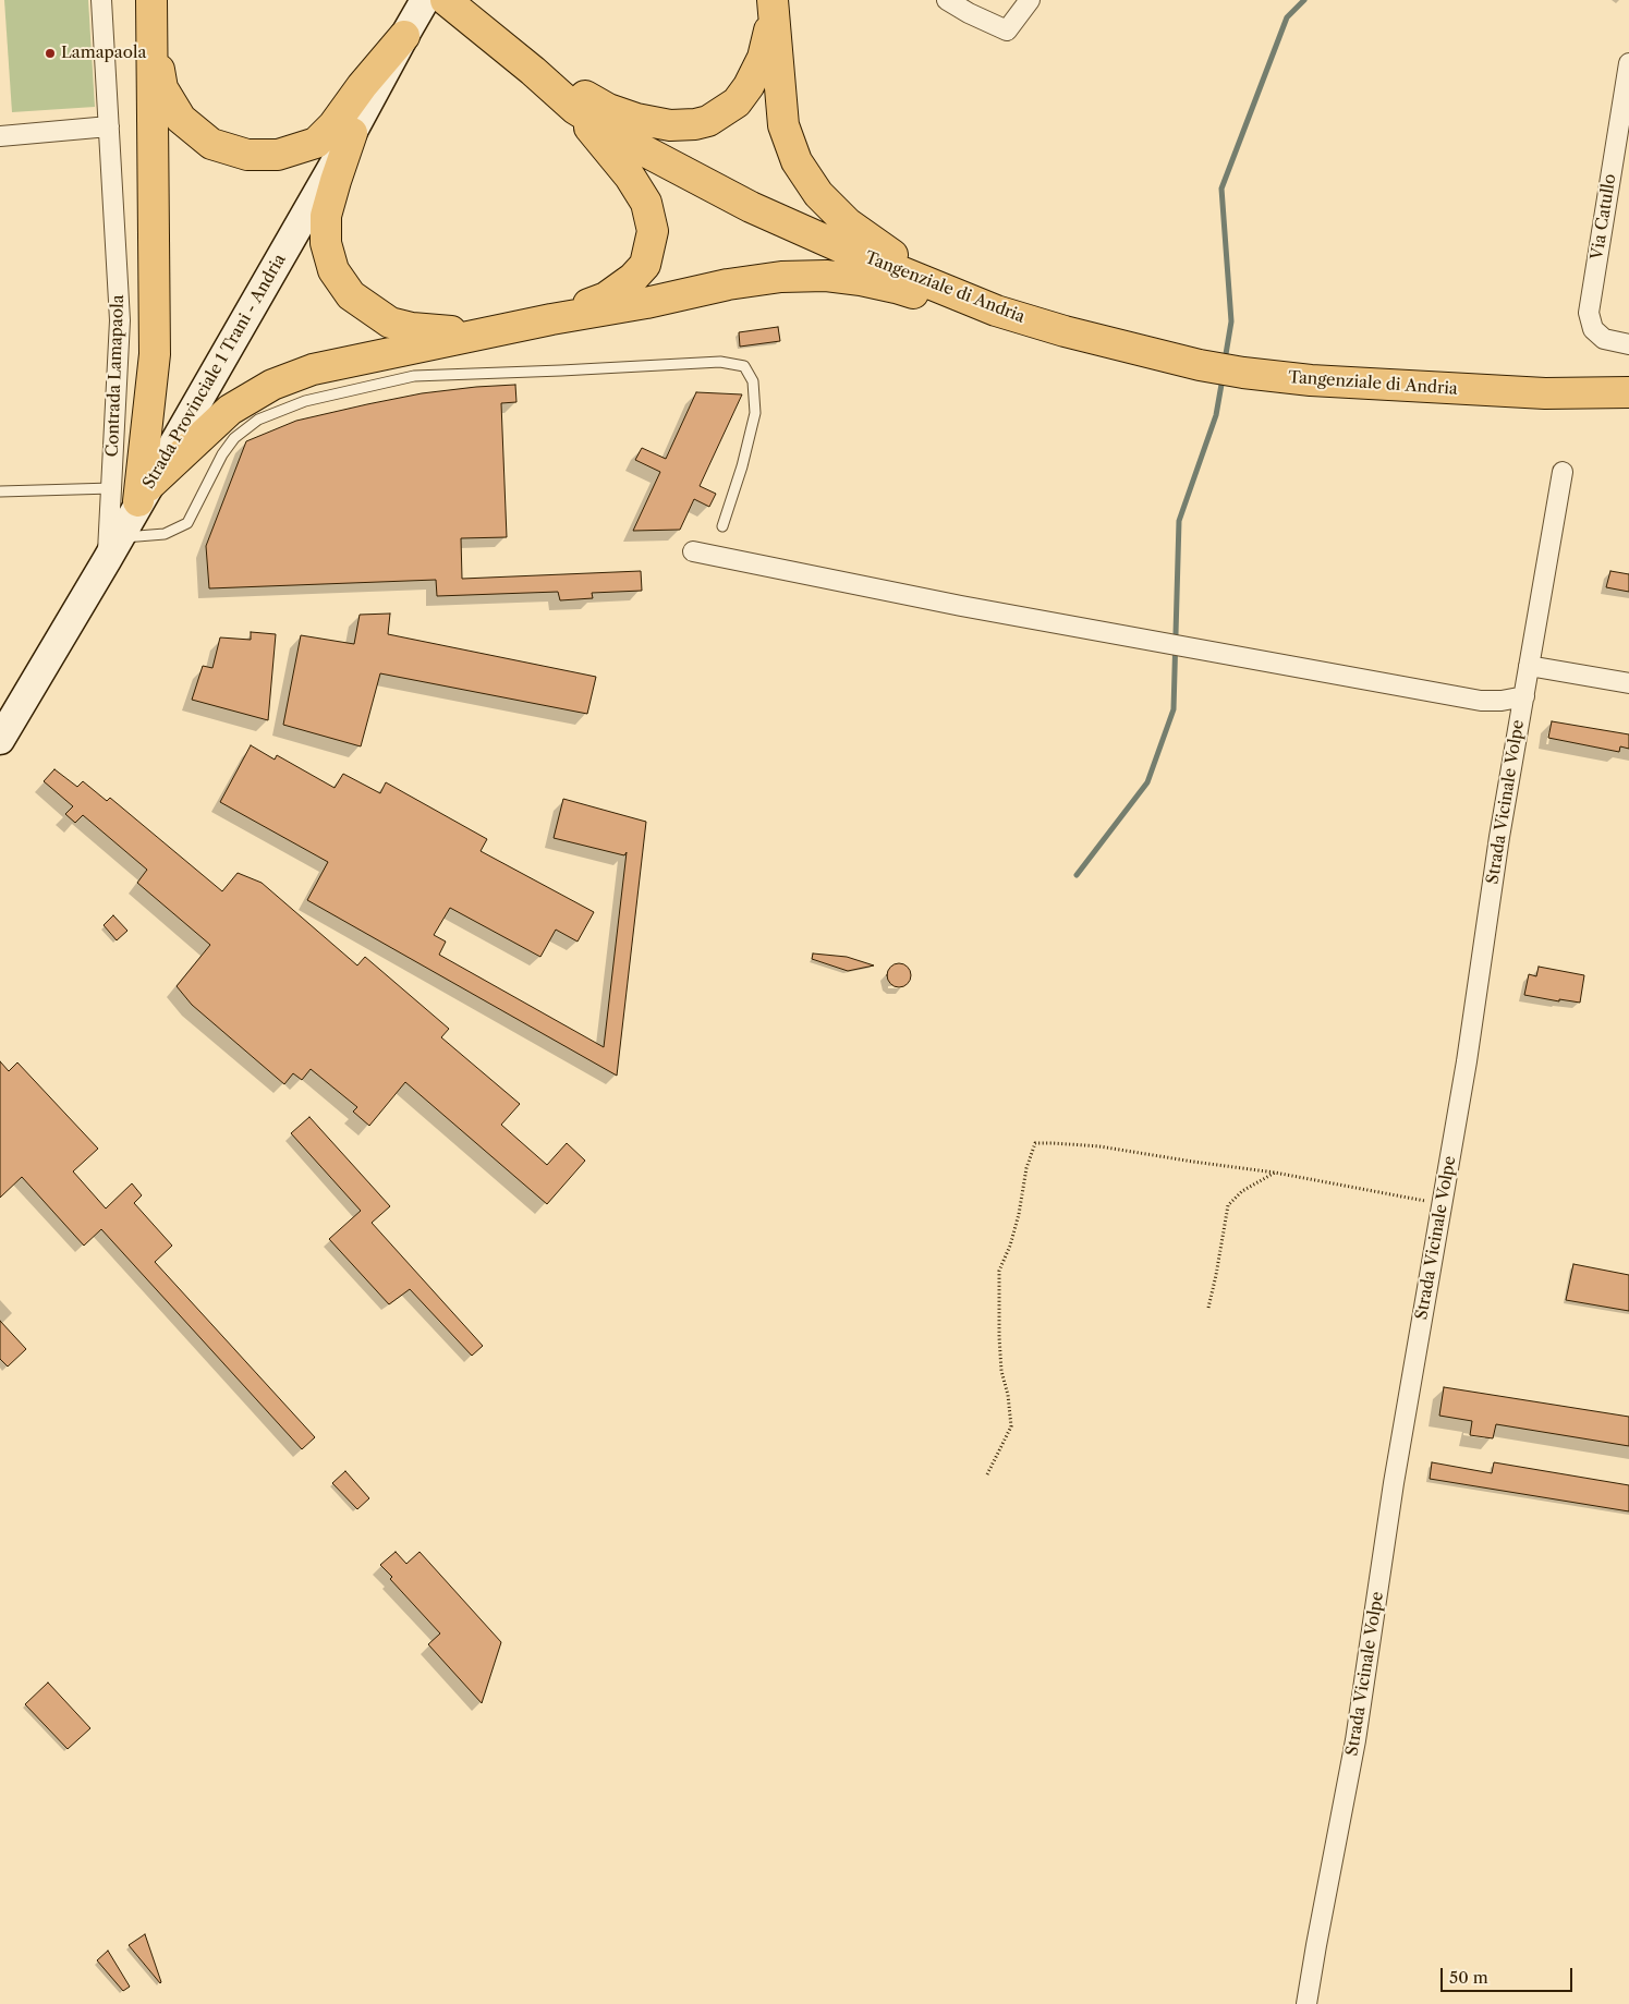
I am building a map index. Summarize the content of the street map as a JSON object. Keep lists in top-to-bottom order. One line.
{"streets":{"main road":["Tangenziale di Andria","Strada Provinciale 1 Trani - Andria"],"street":["Via Catullo","Contrada Lamapaola","Strada Vicinale Volpe"]},"crossings":[["Strada Provinciale 1 Trani - Andria","Contrada Lamapaola"]],"places":["Lamapaola"],"scale_bar":"50 m"}
